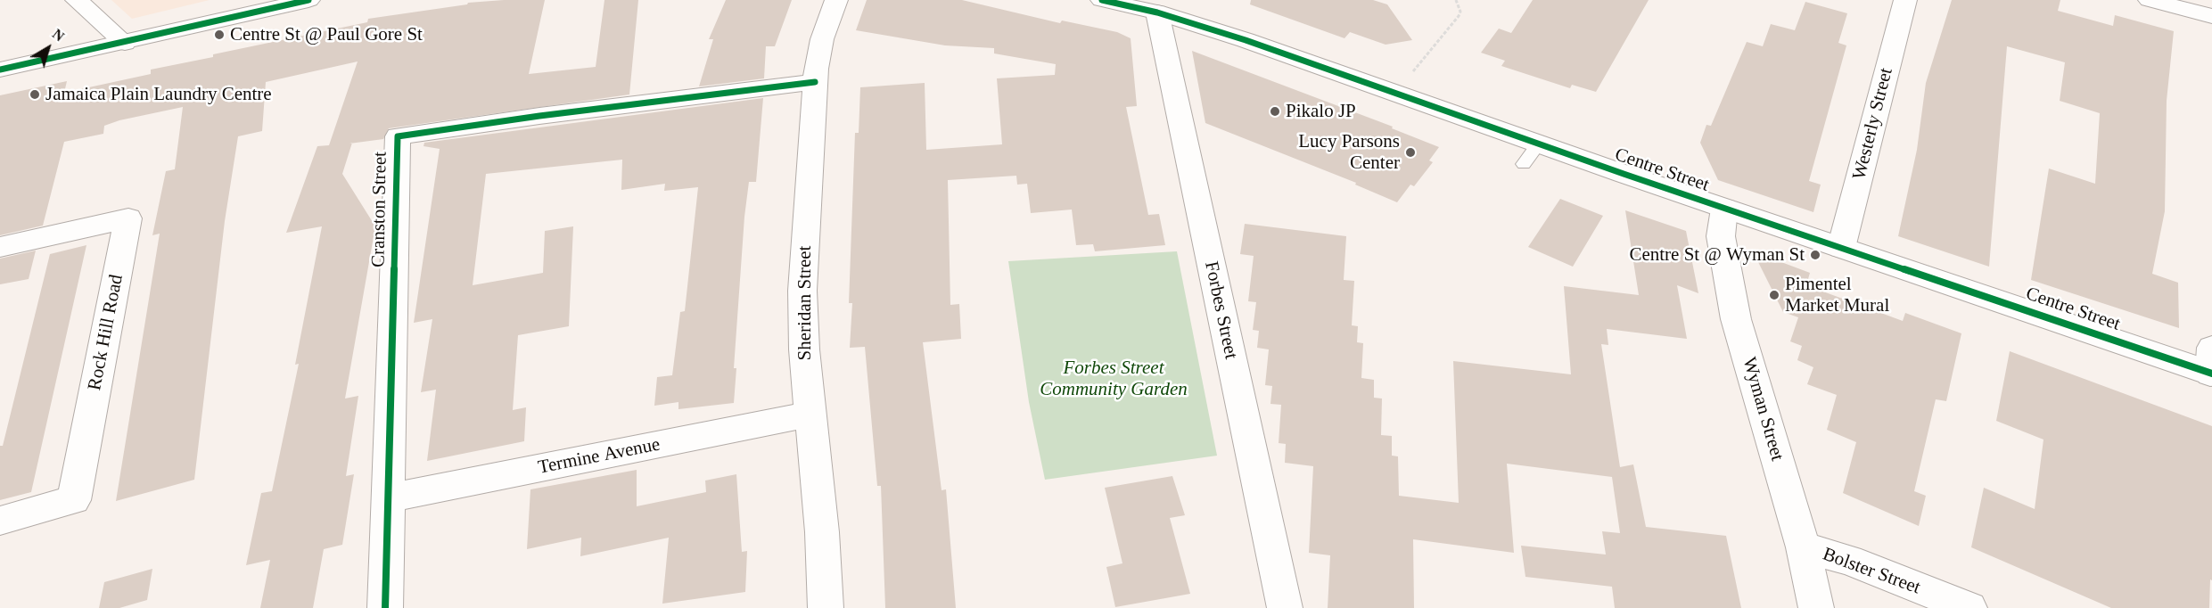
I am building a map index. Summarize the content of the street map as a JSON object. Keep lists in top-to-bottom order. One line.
{"streets":{"street":["Westerly Street","Centre Street","Cranston Street","Sheridan Street","Forbes Street","Rock Hill Road","Wyman Street","Termine Avenue","Bolster Street"]},"crossings":[["Westerly Street","Centre Street"],["Centre Street","Forbes Street"],["Centre Street","Wyman Street"],["Cranston Street","Sheridan Street"],["Cranston Street","Termine Avenue"],["Sheridan Street","Termine Avenue"],["Wyman Street","Bolster Street"]],"parks":["Forbes Street Community Garden"],"places":["Centre St @ Paul Gore St","Jamaica Plain Laundry Centre","Pikalo JP","Lucy Parsons Center","Centre St @ Wyman St","Pimentel Market Mural"],"north":"top right"}
